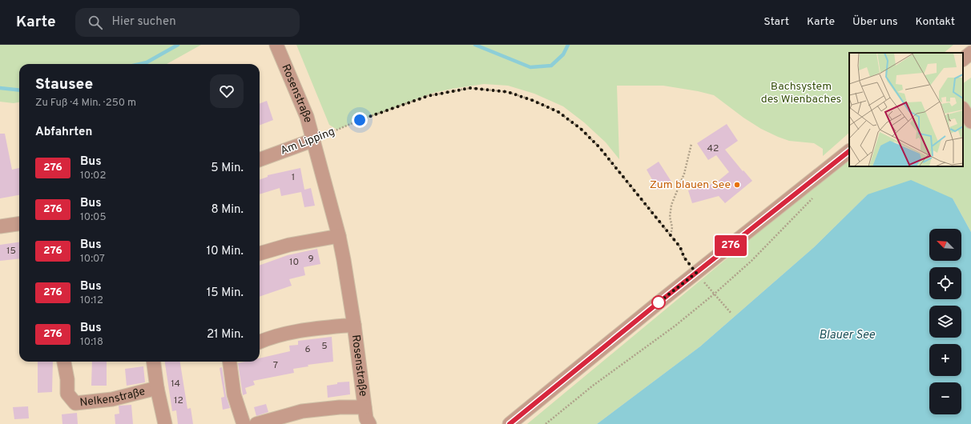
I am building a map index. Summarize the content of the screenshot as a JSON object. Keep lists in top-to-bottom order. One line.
{"streets":{"street":["Rosenstraße","Am Lipping","Nelkenstraße"]},"crossings":[["Rosenstraße","Am Lipping"]],"water":["Blauer See"],"parks":["Bachsystem des Wienbaches"],"places":["Zum blauen See"],"lines":["bus line 276"],"house_numbers":["42","1","15","9","10","5","6","7","14","12"],"north":"top left","page":{"header":"Karte","search":"Hier suchen","nav":["Start","Karte","Über uns","Kontakt"],"on_map":"276","heading":[["Stausee","Zu Fuß · 4 Min. · 250 m"],"Abfahrten"],"list":[{"mark":"276","name":"Bus","note":"10:02","value":"5 Min."},{"mark":"276","name":"Bus","note":"10:05","value":"8 Min."},{"mark":"276","name":"Bus","note":"10:07","value":"10 Min."},{"mark":"276","name":"Bus","note":"10:12","value":"15 Min."},{"mark":"276","name":"Bus","note":"10:18","value":"21 Min."}],"map_buttons":["+","−"]}}
